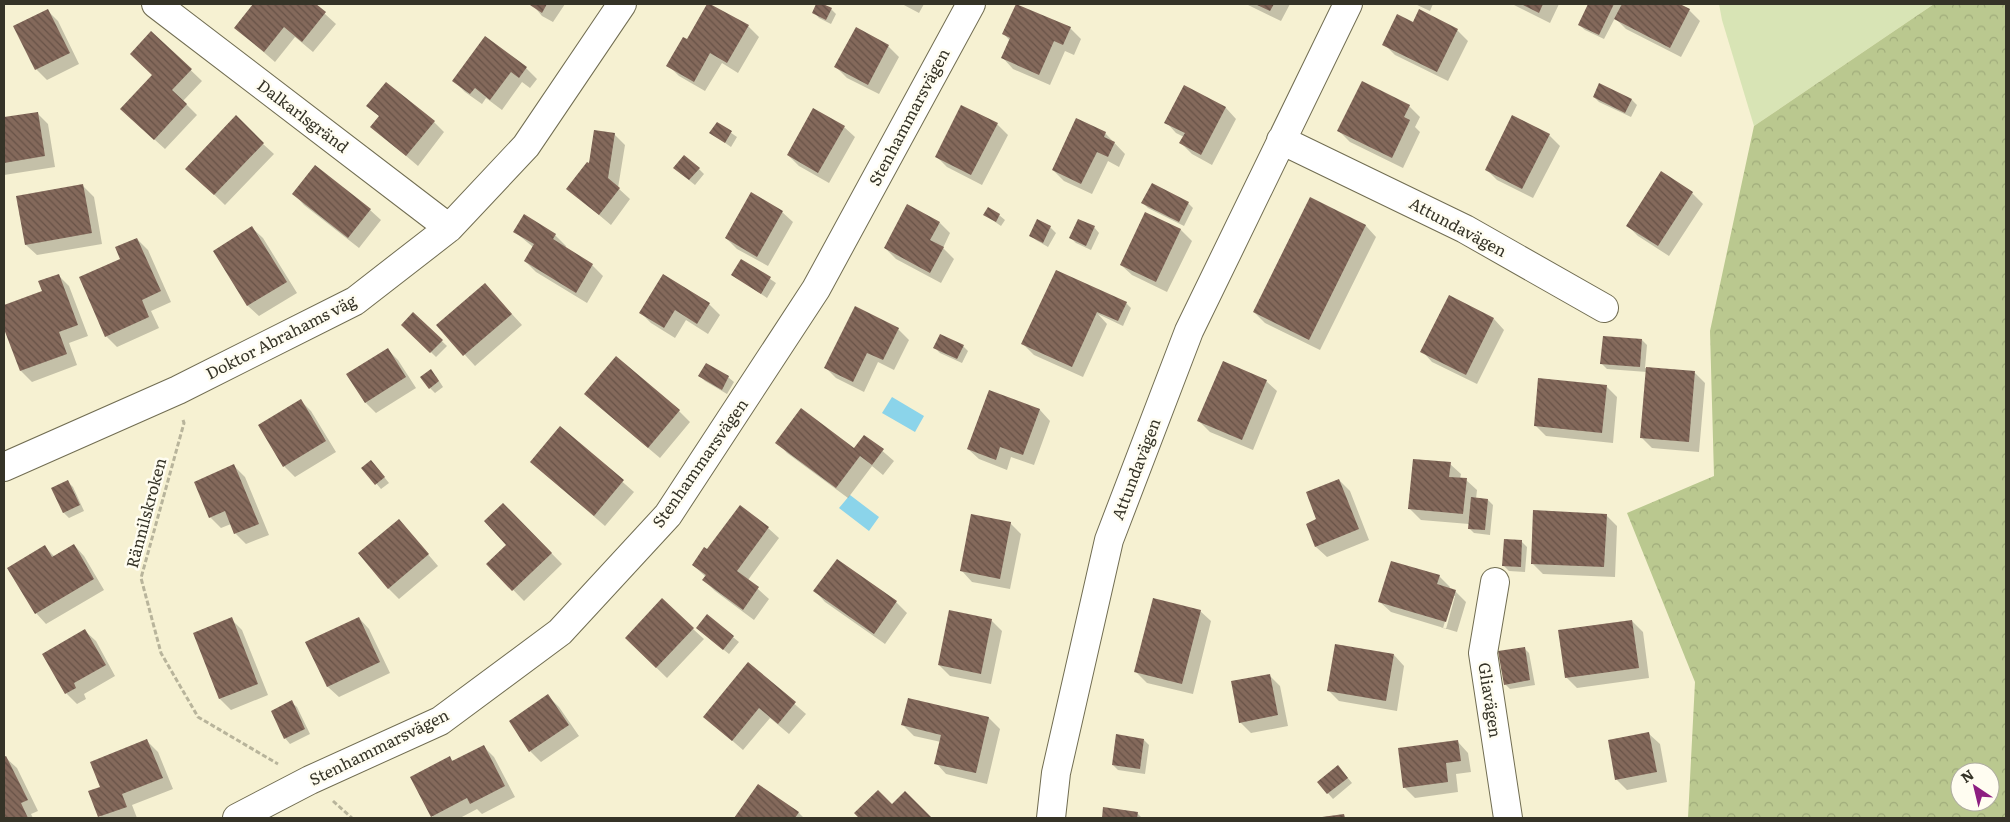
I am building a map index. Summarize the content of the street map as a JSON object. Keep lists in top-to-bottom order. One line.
{"streets":{"street":["Dalkarlsgränd","Stenhammarsvägen","Attundavägen","Doktor Abrahams väg","Gliavägen"],"path":["Rännilskroken"]},"crossings":[["Dalkarlsgränd","Doktor Abrahams väg"],["Stenhammarsvägen","Rännilskroken"],["Doktor Abrahams väg","Rännilskroken"]],"north":"top left"}
